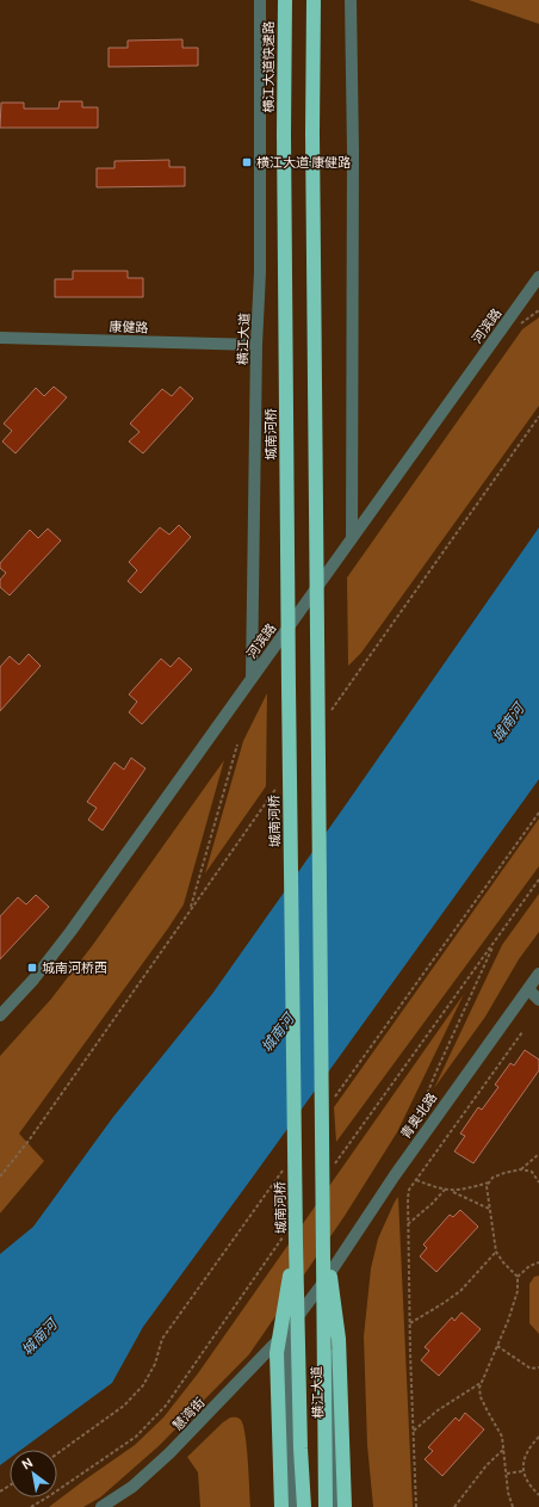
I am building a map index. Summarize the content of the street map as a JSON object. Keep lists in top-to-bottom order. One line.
{"streets":{"highway":["横江大道快速路","城南河桥"],"street":["河滨路","康健路","横江大道","青奥北路","慧湾街"]},"crossings":[["横江大道快速路","城南河桥"],["河滨路","横江大道"],["康健路","横江大道"],["横江大道","青奥北路"],["青奥北路","慧湾街"]],"water":["城南河"],"places":{"transit":["横江大道·康健路","城南河桥西"]},"north":"top left"}
